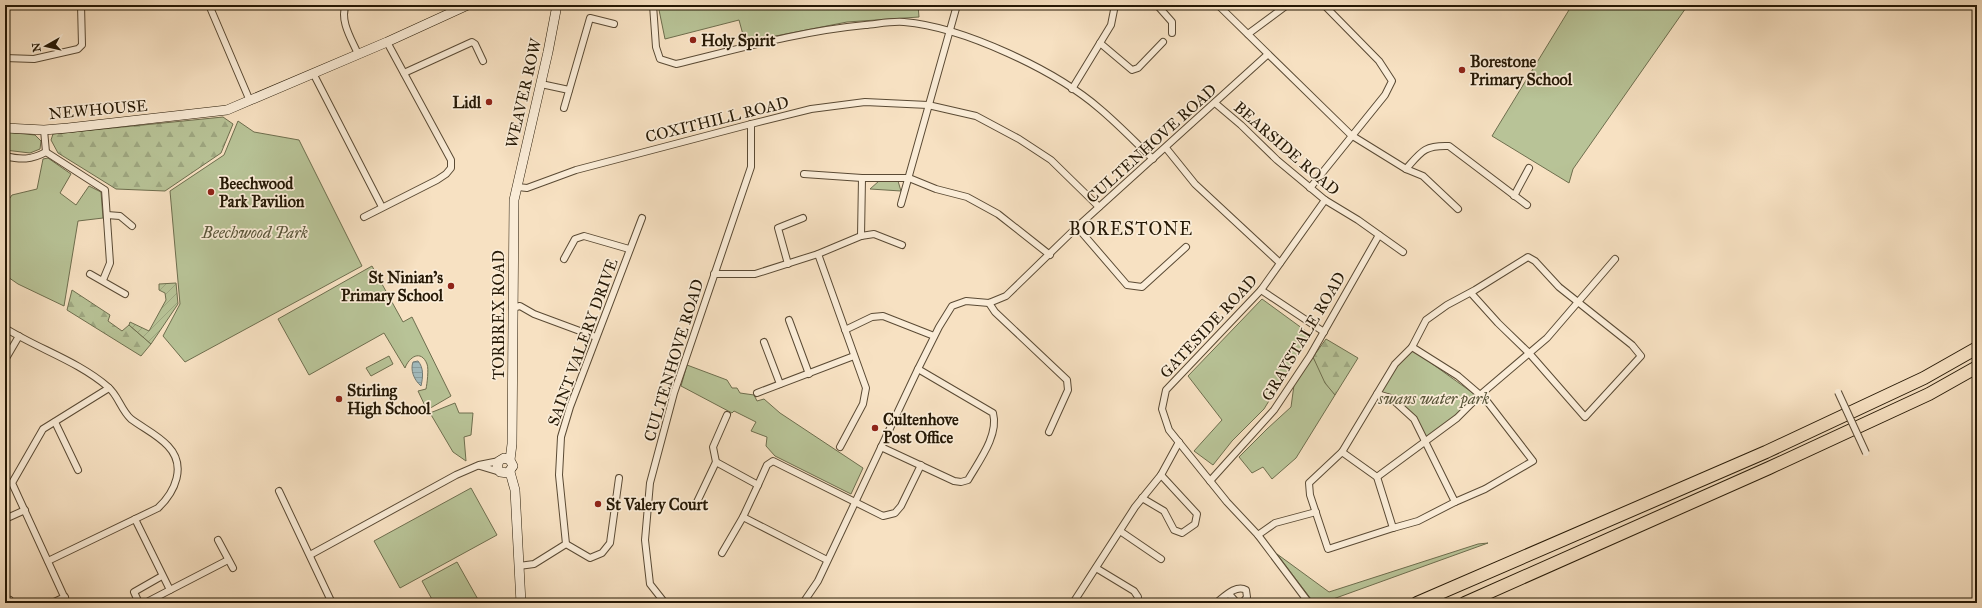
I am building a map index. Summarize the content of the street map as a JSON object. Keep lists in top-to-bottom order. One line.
{"streets":{"street":["WEAVER ROW","NEWHOUSE","COXITHILL ROAD","CULTENHOVE ROAD","BEARSIDE ROAD","TORBREX ROAD","GATESIDE ROAD","GRAYSTALE ROAD","SAINT VALERY DRIVE"]},"crossings":[["WEAVER ROW","COXITHILL ROAD"],["WEAVER ROW","TORBREX ROAD"],["COXITHILL ROAD","CULTENHOVE ROAD"],["COXITHILL ROAD","TORBREX ROAD"],["CULTENHOVE ROAD","BEARSIDE ROAD"],["BEARSIDE ROAD","GATESIDE ROAD"],["BEARSIDE ROAD","GRAYSTALE ROAD"],["GATESIDE ROAD","GRAYSTALE ROAD"]],"districts":["BORESTONE"],"parks":["Beechwood Park","swans water park"],"places":["Holy Spirit","Borestone Primary School","Lidl","Beechwood Park Pavilion","St Ninian's Primary School","Stirling High School","Cultenhove Post Office","St Valery Court"],"north":"left"}
